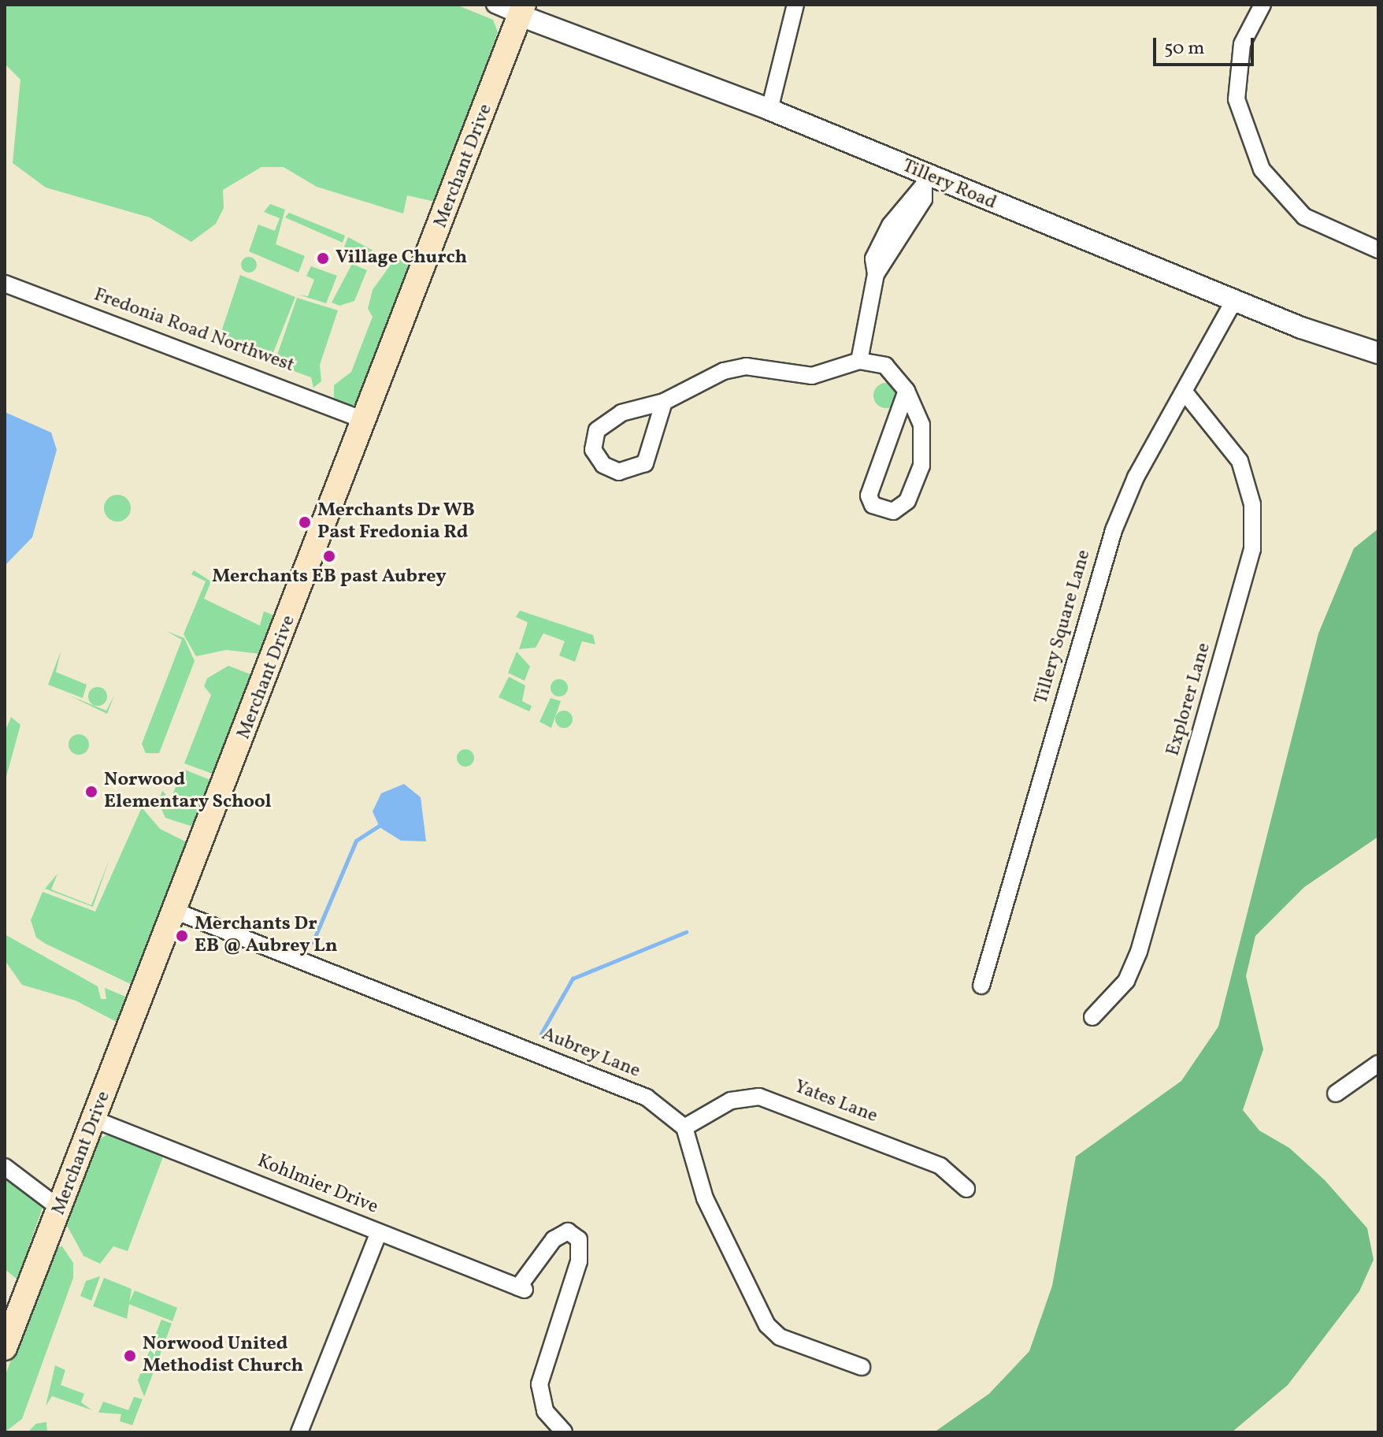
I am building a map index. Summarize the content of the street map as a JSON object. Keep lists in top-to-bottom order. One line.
{"streets":{"main road":["Merchant Drive"],"street":["Tillery Road","Fredonia Road Northwest","Tillery Square Lane","Explorer Lane","Aubrey Lane","Yates Lane","Kohlmier Drive"]},"crossings":[["Merchant Drive","Tillery Road"],["Merchant Drive","Fredonia Road Northwest"],["Merchant Drive","Aubrey Lane"],["Merchant Drive","Kohlmier Drive"],["Tillery Road","Tillery Square Lane"],["Tillery Square Lane","Explorer Lane"],["Aubrey Lane","Yates Lane"]],"places":["Village Church","Merchants Dr WB Past Fredonia Rd","Merchants EB past Aubrey","Norwood Elementary School","Merchants Dr EB @ Aubrey Ln","Norwood United Methodist Church"],"scale_bar":"50 m"}
